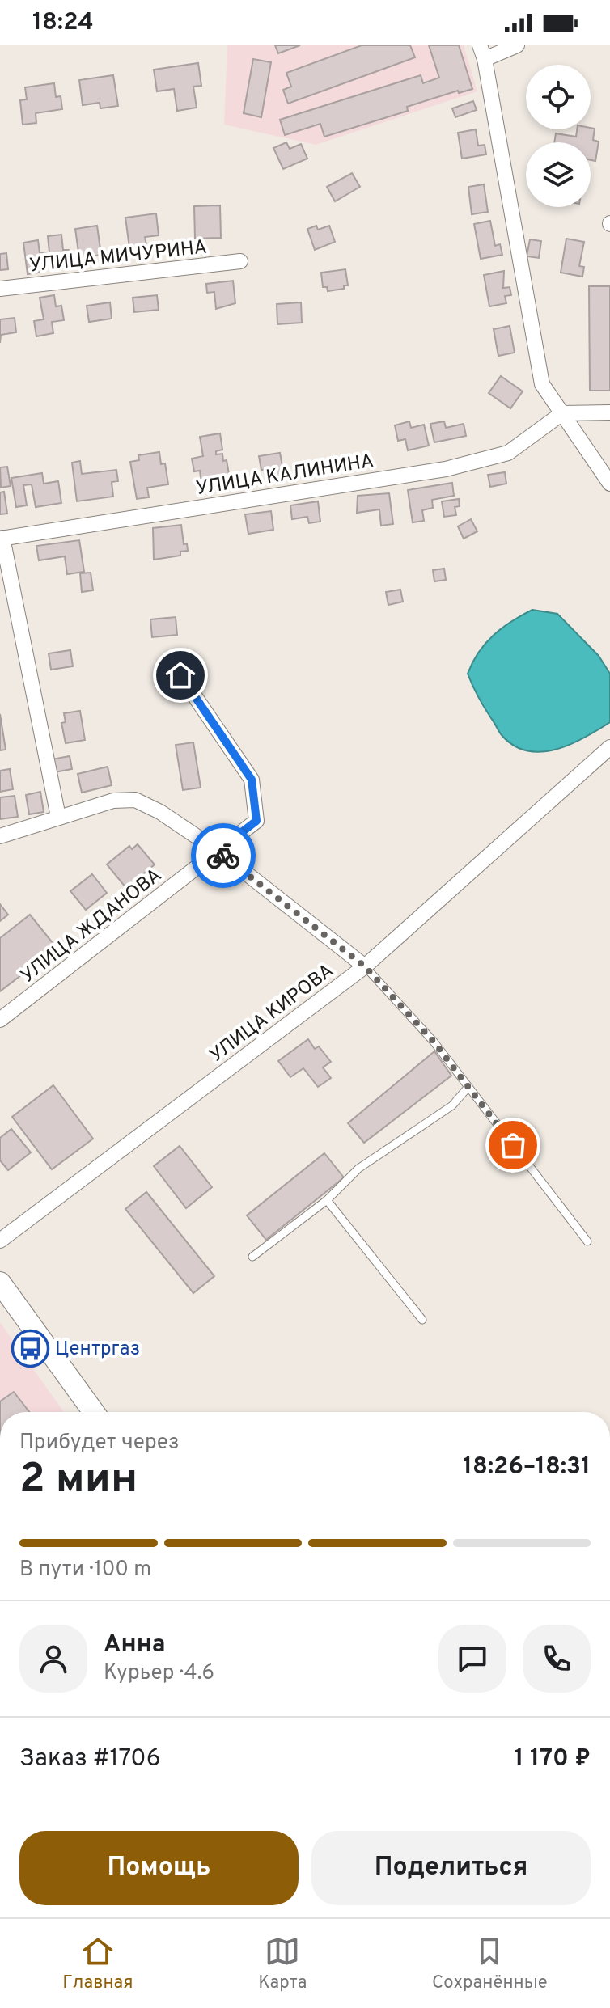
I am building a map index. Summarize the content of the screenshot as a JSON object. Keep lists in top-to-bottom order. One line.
{"streets":{"street":["УЛИЦА МИЧУРИНА","УЛИЦА КАЛИНИНА","УЛИЦА ЖДАНОВА","УЛИЦА КИРОВА"]},"places":{"bus stop":["Центргаз"]},"page":{"status":"18:24","heading":["2 мин","Прибудет через","18:26–18:31"],"panel":["Анна","Курьер · 4.6","Заказ #1706","1 170 ₽"],"bar":"В пути · 100 m","buttons":["Помощь","Поделиться"],"tabs":["Главная","Карта","Сохранённые"]}}
